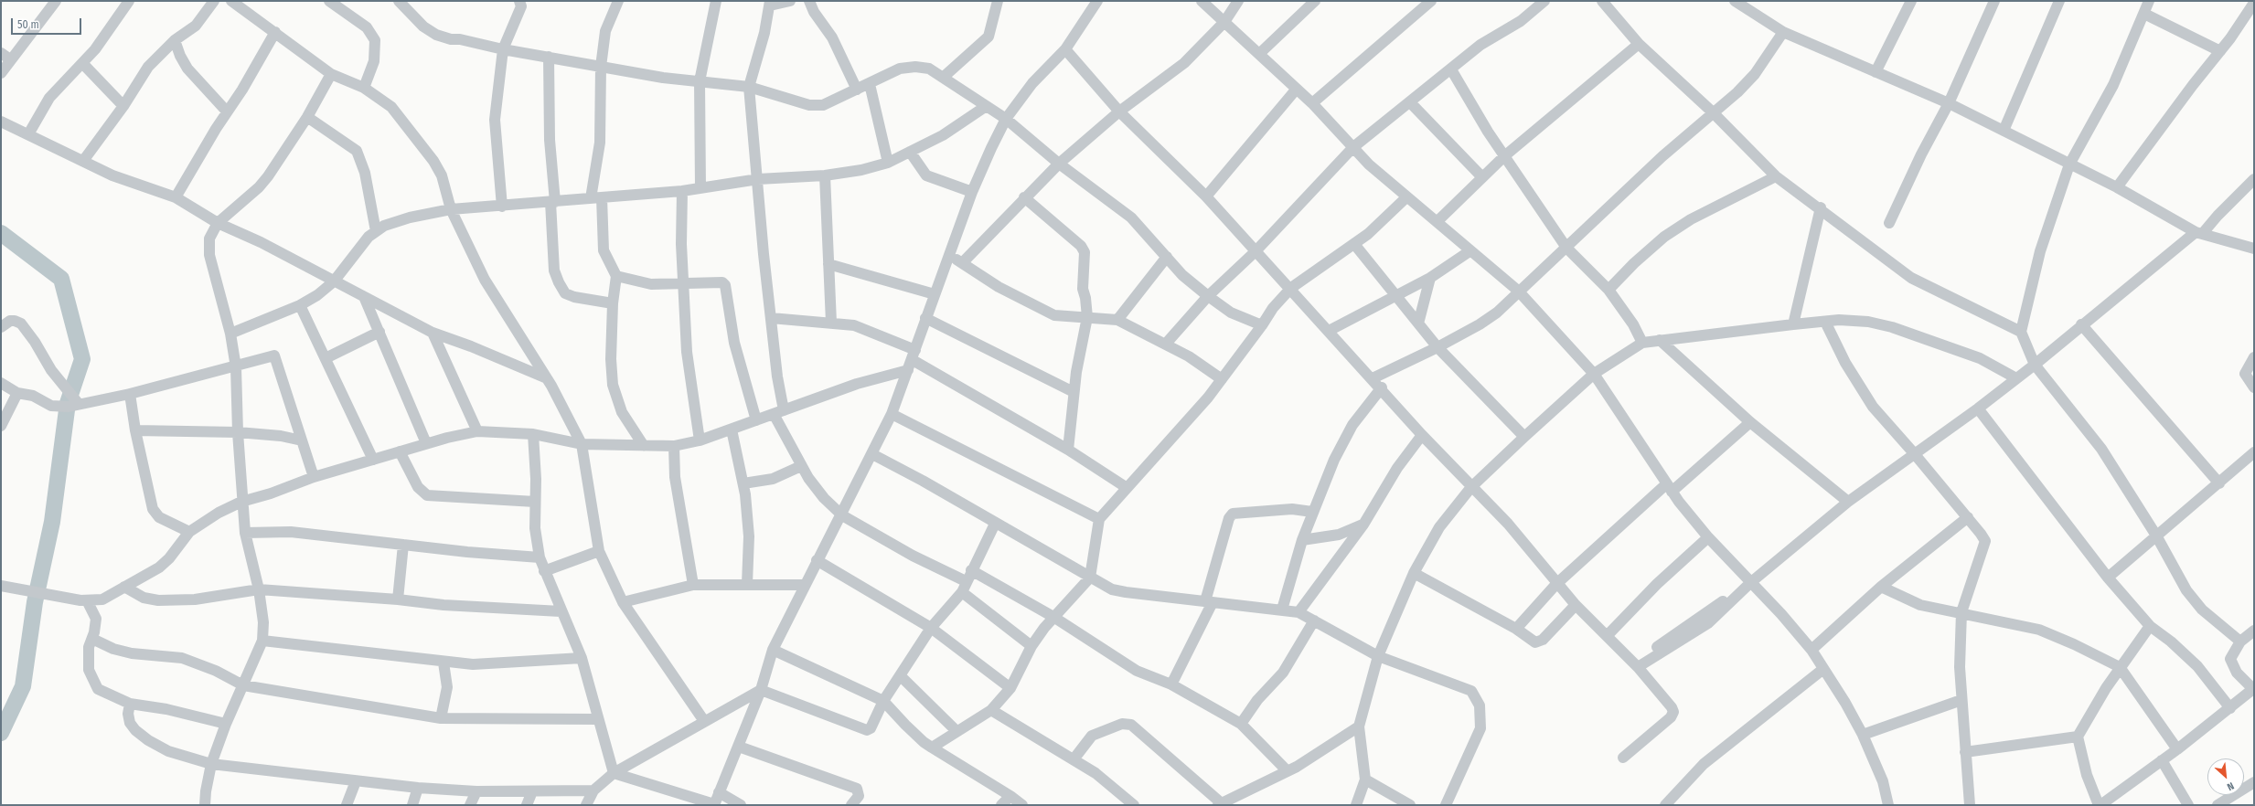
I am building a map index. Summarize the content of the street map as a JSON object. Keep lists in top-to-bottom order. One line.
{"scale_bar":"50 m","north":"bottom right"}
